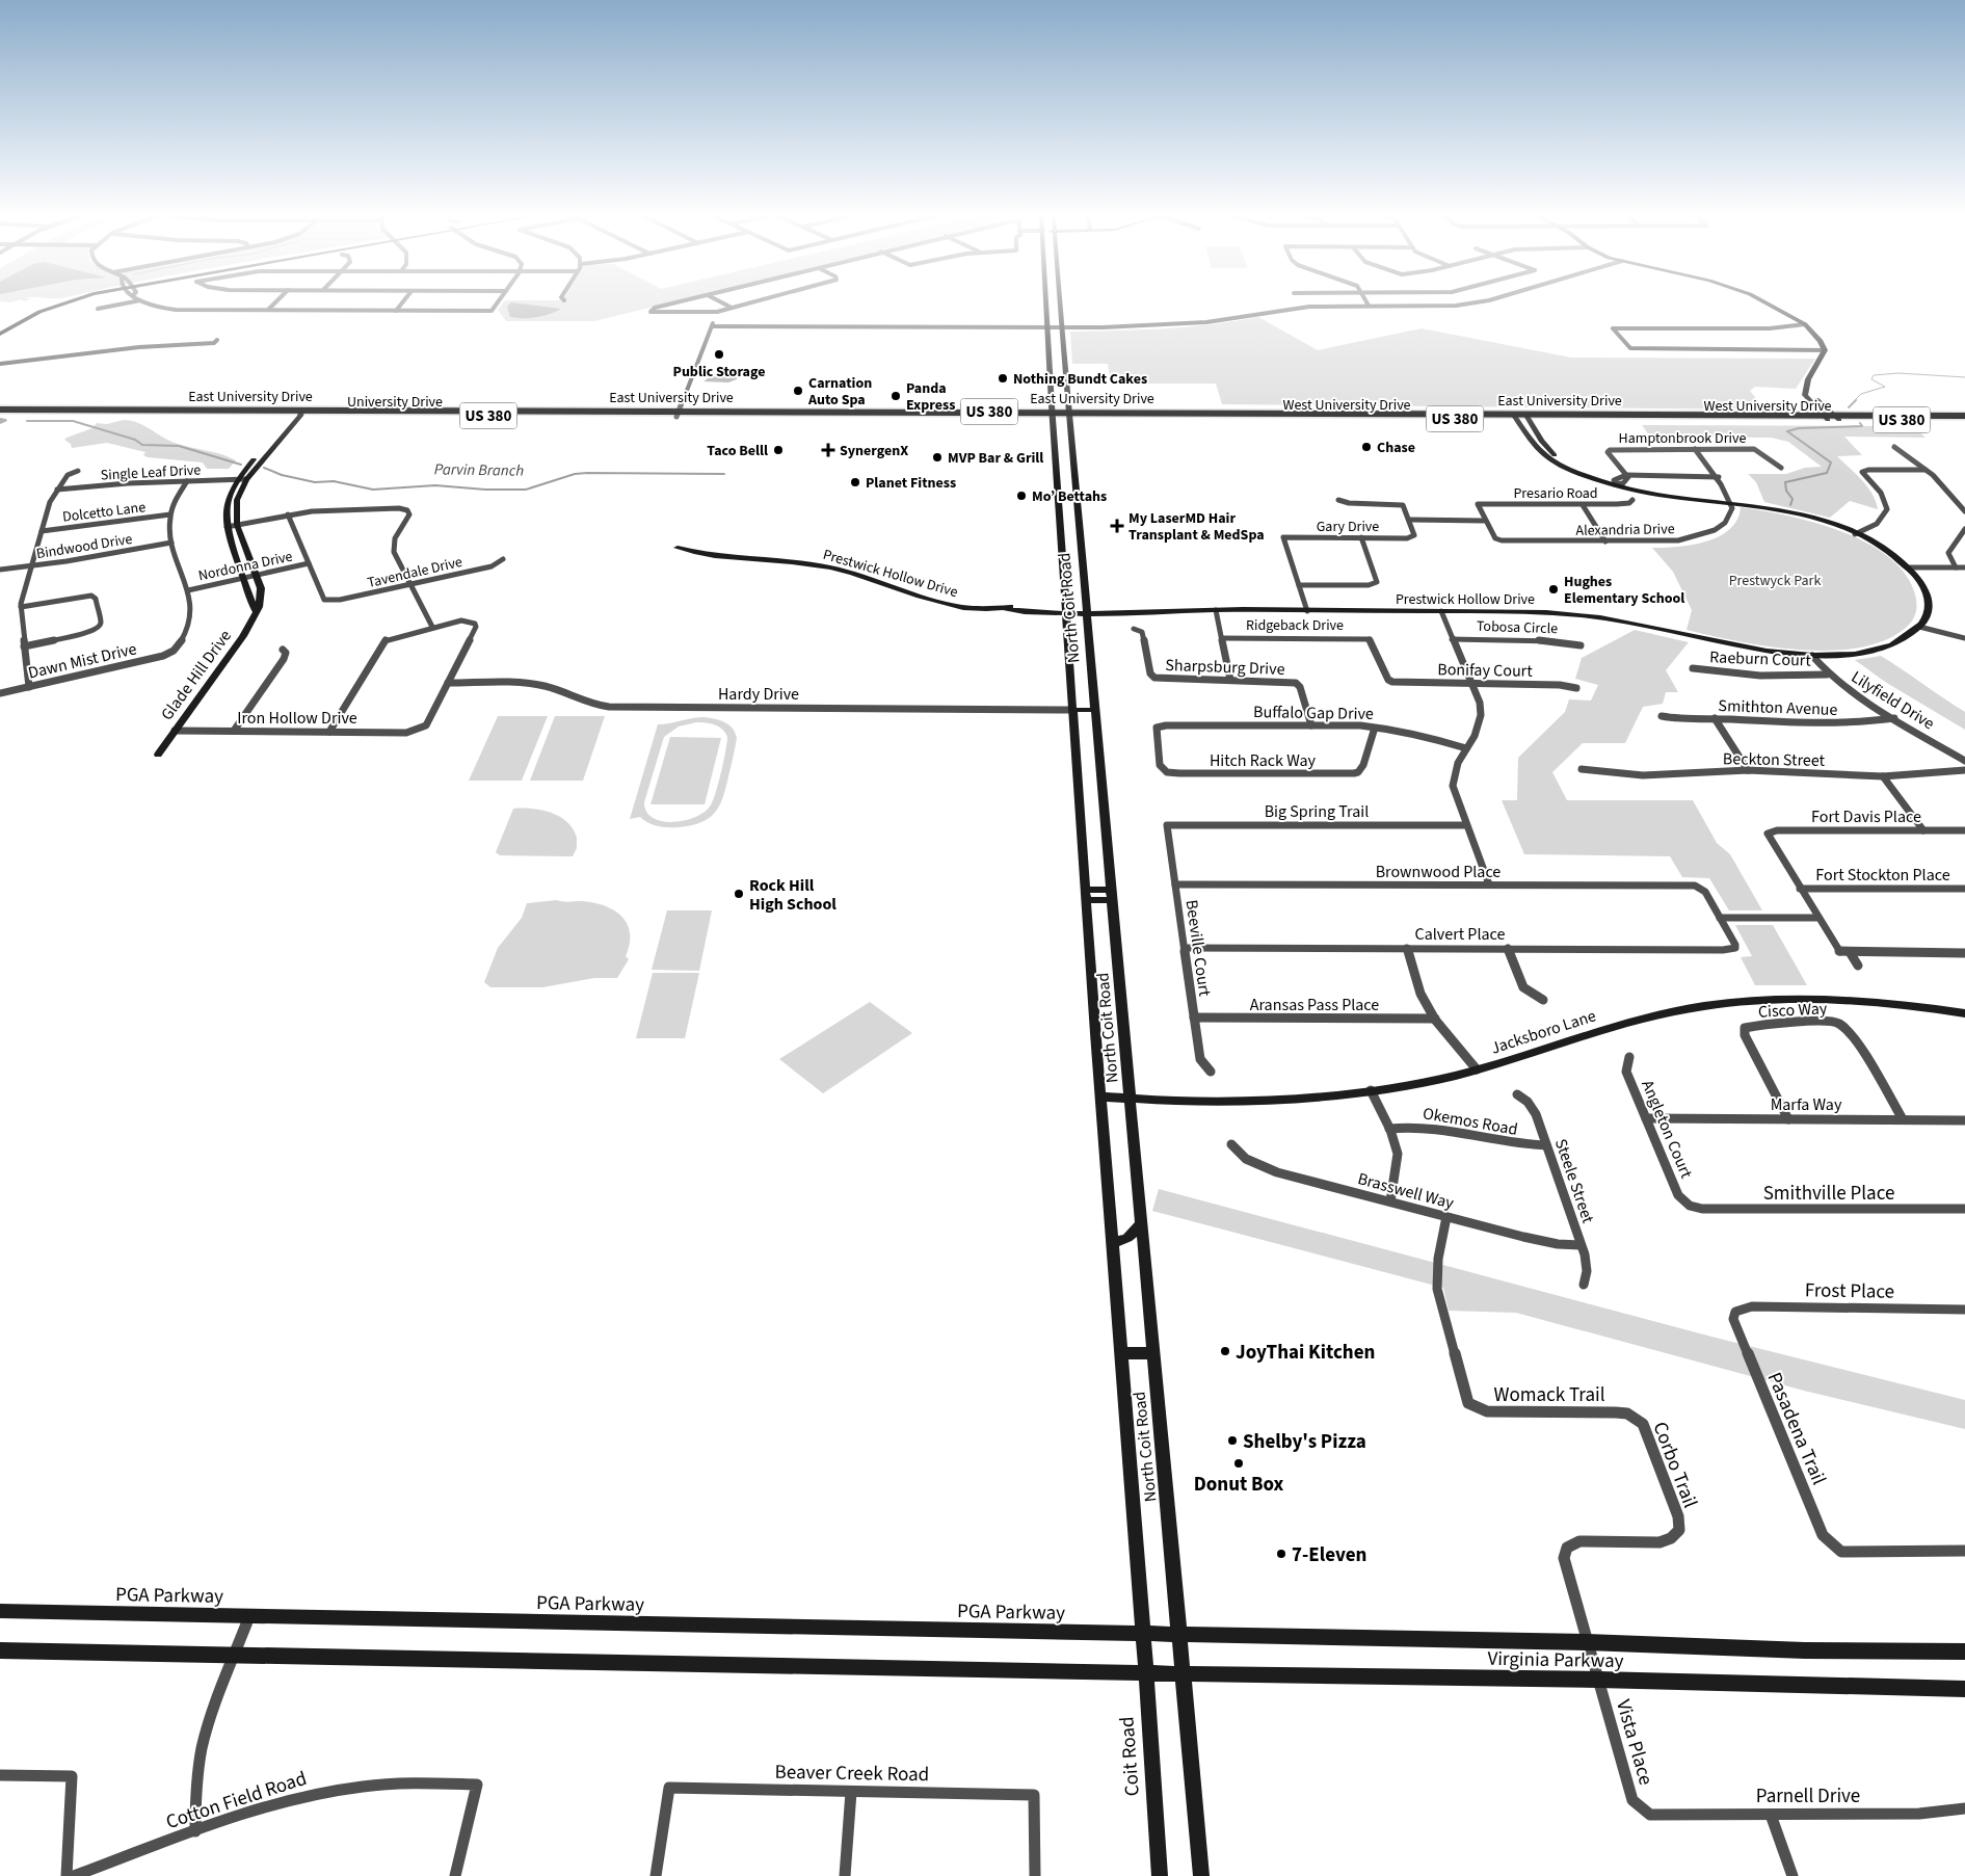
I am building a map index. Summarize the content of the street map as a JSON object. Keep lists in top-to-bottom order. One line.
{"streets":{"highway":["East University Drive","University Drive","West University Drive","US 380"],"main road":["Prestwick Hollow Drive","North Coit Road","Glade Hill Drive","Jacksboro Lane","PGA Parkway","Virginia Parkway","Coit Road"],"street":["Hamptonbrook Drive","Single Leaf Drive","Presario Road","Dolcetto Lane","Gary Drive","Alexandria Drive","Bindwood Drive","Nordonna Drive","Tavendale Drive","Ridgeback Drive","Tobosa Circle","Raeburn Court","Dawn Mist Drive","Sharpsburg Drive","Bonifay Court","Hardy Drive","Lilyfield Drive","Smithton Avenue","Buffalo Gap Drive","Iron Hollow Drive","Beckton Street","Hitch Rack Way","Big Spring Trail","Fort Davis Place","Brownwood Place","Fort Stockton Place","Calvert Place","Beeville Court","Aransas Pass Place","Cisco Way","Marfa Way","Okemos Road","Angleton Court","Steele Street","Brasswell Way","Smithville Place","Frost Place","Womack Trail","Pasadena Trail","Corbo Trail","Vista Place","Beaver Creek Road","Parnell Drive","Cotton Field Road"]},"crossings":[["East University Drive","University Drive"],["East University Drive","Glade Hill Drive"],["University Drive","West University Drive"],["University Drive","North Coit Road"],["University Drive","Glade Hill Drive"],["West University Drive","US 380"],["West University Drive","North Coit Road"],["Single Leaf Drive","Glade Hill Drive"],["Presario Road","Alexandria Drive"],["Nordonna Drive","Tavendale Drive"],["Nordonna Drive","Dawn Mist Drive"],["Nordonna Drive","Glade Hill Drive"],["Prestwick Hollow Drive","North Coit Road"],["Prestwick Hollow Drive","Lilyfield Drive"],["North Coit Road","Hardy Drive"],["North Coit Road","Jacksboro Lane"],["North Coit Road","PGA Parkway"],["North Coit Road","Virginia Parkway"],["North Coit Road","Coit Road"],["Ridgeback Drive","Bonifay Court"],["Raeburn Court","Lilyfield Drive"],["Sharpsburg Drive","Buffalo Gap Drive"],["Glade Hill Drive","Iron Hollow Drive"],["Hardy Drive","Iron Hollow Drive"],["Lilyfield Drive","Smithton Avenue"],["Buffalo Gap Drive","Hitch Rack Way"],["Big Spring Trail","Beeville Court"],["Fort Davis Place","Fort Stockton Place"],["Brownwood Place","Calvert Place"],["Brownwood Place","Beeville Court"],["Calvert Place","Beeville Court"],["Beeville Court","Aransas Pass Place"],["Cisco Way","Marfa Way"],["Marfa Way","Angleton Court"],["Okemos Road","Steele Street"],["Angleton Court","Smithville Place"],["Steele Street","Brasswell Way"],["Brasswell Way","Womack Trail"],["Frost Place","Pasadena Trail"],["Womack Trail","Corbo Trail"],["Corbo Trail","Vista Place"],["PGA Parkway","Virginia Parkway"],["PGA Parkway","Coit Road"],["Virginia Parkway","Vista Place"],["Virginia Parkway","Coit Road"],["Vista Place","Parnell Drive"]],"water":["Parvin Branch"],"parks":["Prestwyck Park"],"places":{"other":["Public Storage","Nothing Bundt Cakes","Carnation Auto Spa","Panda Express","Chase","Taco Belll","MVP Bar & Grill","Planet Fitness","Mo’ Bettahs","Hughes Elementary School","Rock Hill High School","JoyThai Kitchen","Shelby's Pizza","Donut Box","7-Eleven"],"health":["SynergenX","My LaserMD Hair Transplant & MedSpa"]}}
